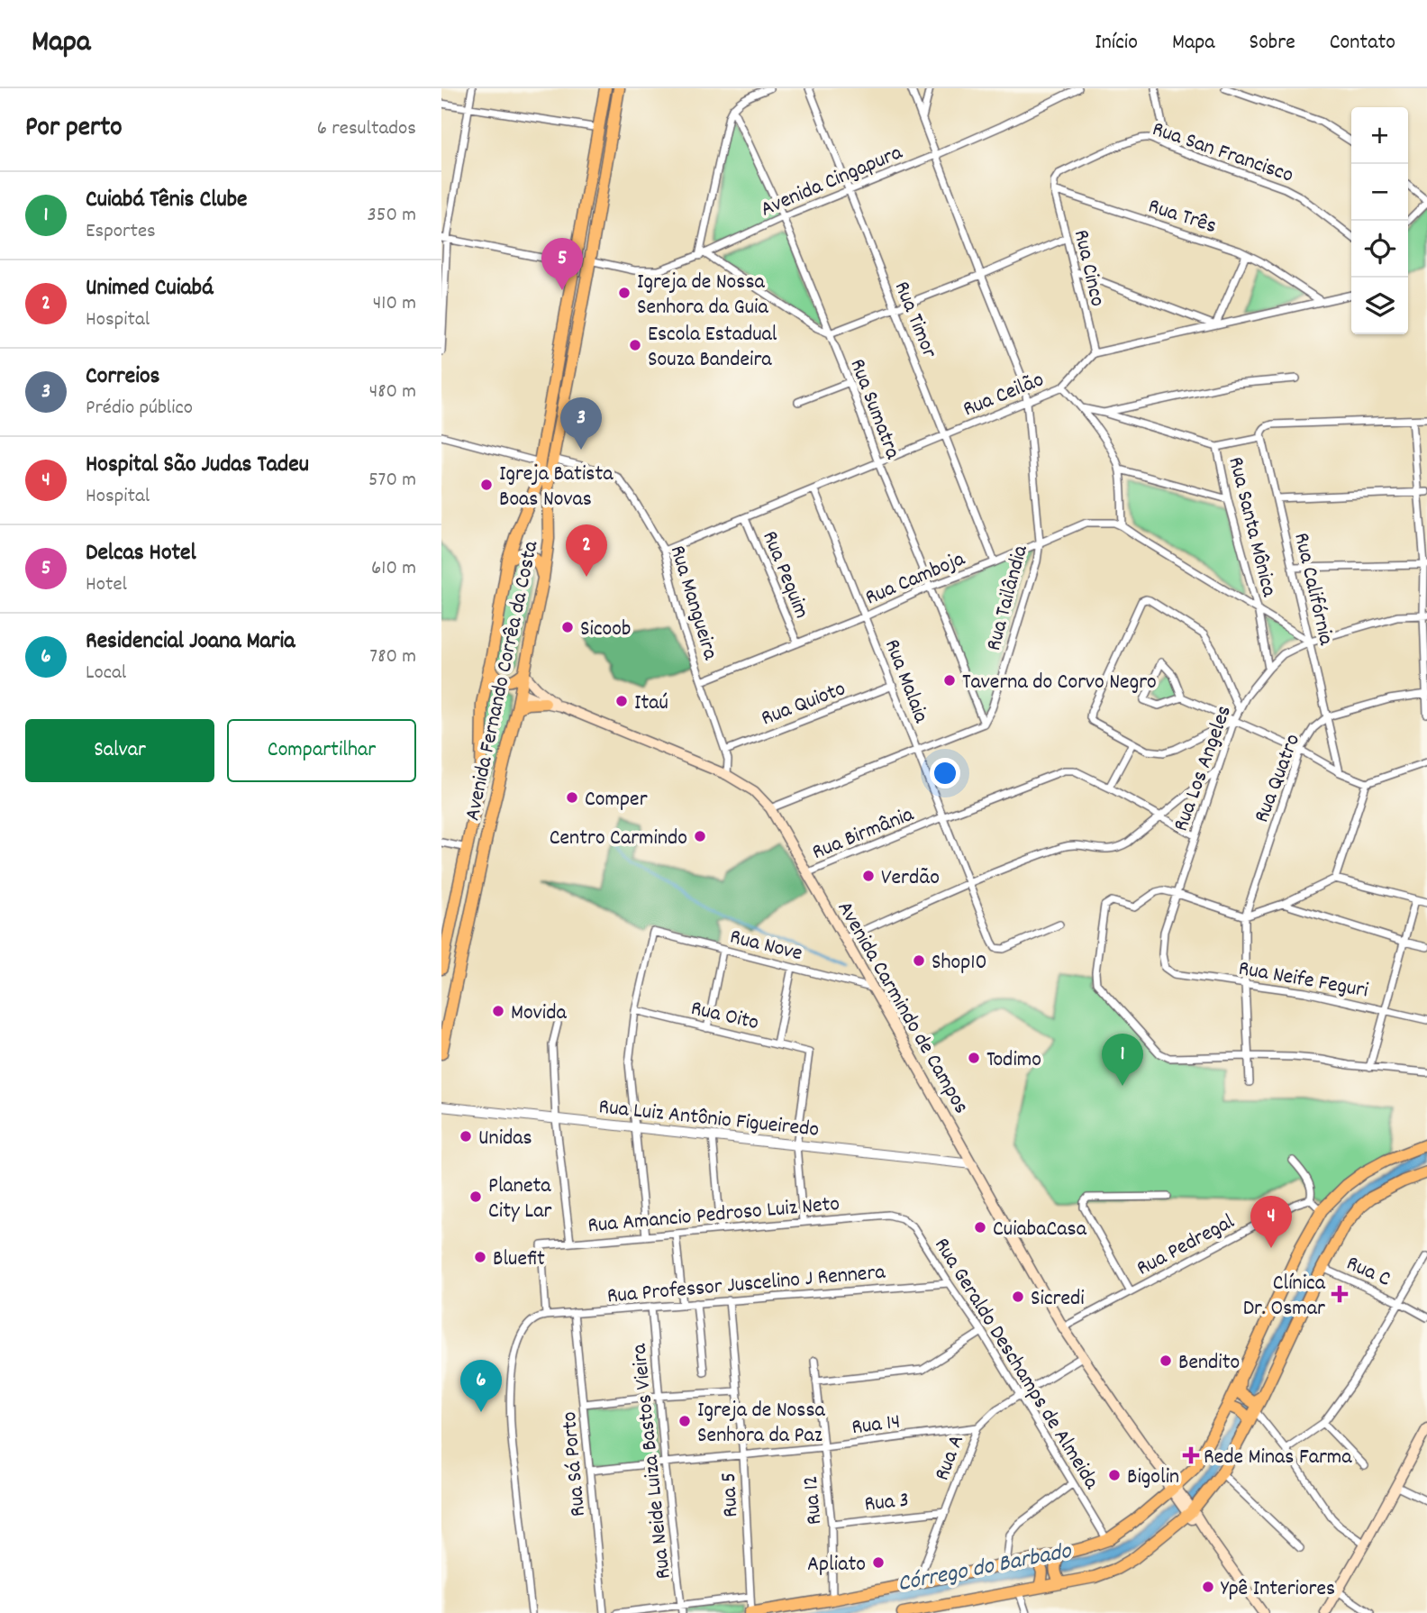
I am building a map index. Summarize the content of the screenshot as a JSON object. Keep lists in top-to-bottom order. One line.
{"streets":{"main road":["Avenida Fernando Corrêa da Costa","Avenida Carmindo de Campos"],"street":["Rua San Francisco","Avenida Cingapura","Rua Três","Rua Cinco","Rua Timor","Rua Ceilão","Rua Sumatra","Rua Santa Mônica","Rua Pequim","Rua Camboja","Rua Califórnia","Rua Tailândia","Rua Mangueira","Rua Malaia","Rua Quioto","Rua Los Angeles","Rua Quatro","Rua Birmânia","Rua Nove","Rua Neife Feguri","Rua Oito","Rua Luiz Antônio Figueiredo","Rua Amancio Pedroso Luiz Neto","Rua Pedregal","Rua C","Rua Professor Juscelino J Rennera","Rua Geraldo Deschamps de Almeida","Rua 14","Rua A","Rua Neide Luiza Bastos Vieira","Rua Sá Porto","Rua 5","Rua 12","Rua 3"]},"crossings":[["Rua San Francisco","Rua Três"],["Rua San Francisco","Rua Cinco"],["Avenida Cingapura","Rua Timor"],["Avenida Cingapura","Rua Sumatra"],["Avenida Cingapura","Avenida Fernando Corrêa da Costa"],["Rua Três","Rua Cinco"],["Rua Cinco","Rua Ceilão"],["Rua Timor","Rua Ceilão"],["Rua Timor","Rua Camboja"],["Rua Ceilão","Rua Sumatra"],["Rua Ceilão","Rua Pequim"],["Rua Ceilão","Rua Tailândia"],["Rua Ceilão","Rua Mangueira"],["Rua Ceilão","Rua Malaia"],["Rua Sumatra","Rua Camboja"],["Rua Sumatra","Rua Tailândia"],["Rua Santa Mônica","Rua Camboja"],["Rua Santa Mônica","Rua Los Angeles"],["Rua Pequim","Rua Camboja"],["Rua Camboja","Rua Califórnia"],["Rua Camboja","Rua Tailândia"],["Rua Camboja","Rua Mangueira"],["Rua Camboja","Rua Malaia"],["Rua Camboja","Rua Los Angeles"],["Rua Califórnia","Rua Los Angeles"],["Rua Califórnia","Rua Quatro"],["Rua Mangueira","Avenida Fernando Corrêa da Costa"],["Rua Mangueira","Rua Quioto"],["Rua Mangueira","Avenida Carmindo de Campos"],["Avenida Fernando Corrêa da Costa","Avenida Carmindo de Campos"],["Rua Malaia","Rua Quioto"],["Rua Malaia","Rua Birmânia"],["Rua Los Angeles","Rua Neife Feguri"],["Rua Quatro","Rua Neife Feguri"],["Rua Birmânia","Avenida Carmindo de Campos"],["Rua Nove","Avenida Carmindo de Campos"],["Rua Nove","Rua Oito"],["Avenida Carmindo de Campos","Rua Luiz Antônio Figueiredo"],["Avenida Carmindo de Campos","Rua Pedregal"],["Avenida Carmindo de Campos","Rua A"],["Rua Oito","Rua Luiz Antônio Figueiredo"],["Rua Amancio Pedroso Luiz Neto","Rua Professor Juscelino J Rennera"],["Rua Amancio Pedroso Luiz Neto","Rua Geraldo Deschamps de Almeida"],["Rua Professor Juscelino J Rennera","Rua Geraldo Deschamps de Almeida"],["Rua Professor Juscelino J Rennera","Rua Neide Luiza Bastos Vieira"],["Rua Professor Juscelino J Rennera","Rua Sá Porto"],["Rua Professor Juscelino J Rennera","Rua 5"],["Rua Geraldo Deschamps de Almeida","Rua A"],["Rua 14","Rua A"],["Rua 14","Rua Neide Luiza Bastos Vieira"],["Rua 14","Rua Sá Porto"],["Rua 14","Rua 5"],["Rua 14","Rua 12"],["Rua A","Rua 3"],["Rua 12","Rua 3"]],"water":["Córrego do Barbado"],"places":{"other":["Igreja de Nossa Senhora da Guia","Escola Estadual Souza Bandeira","Igreja Batista Boas Novas","Sicoob","Taverna do Corvo Negro","Itaú","Comper","Centro Carmindo","Verdão","Shop10","Movida","Todimo","Unidas","Planeta City Lar","CuiabaCasa","Bluefit","Sicredi","Bendito","Igreja de Nossa Senhora da Paz","Bigolin","Apliato","Ypê Interiores"],"health":["Clínica Dr. Osmar","Rede Minas Farma"]},"page":{"header":"Mapa","nav":["Início","Mapa","Sobre","Contato"],"heading":["Por perto","6 resultados"],"map_buttons":["+","−"],"list":[{"mark":"1","name":"Cuiabá Tênis Clube","note":"Esportes","value":"350 m"},{"mark":"2","name":"Unimed Cuiabá","note":"Hospital","value":"410 m"},{"mark":"3","name":"Correios","note":"Prédio público","value":"480 m"},{"mark":"4","name":"Hospital São Judas Tadeu","note":"Hospital","value":"570 m"},{"mark":"5","name":"Delcas Hotel","note":"Hotel","value":"610 m"},{"mark":"6","name":"Residencial Joana Maria","note":"Local","value":"780 m"}],"pins":["5","3","2","1","4","6"],"buttons":["Salvar","Compartilhar"]}}
